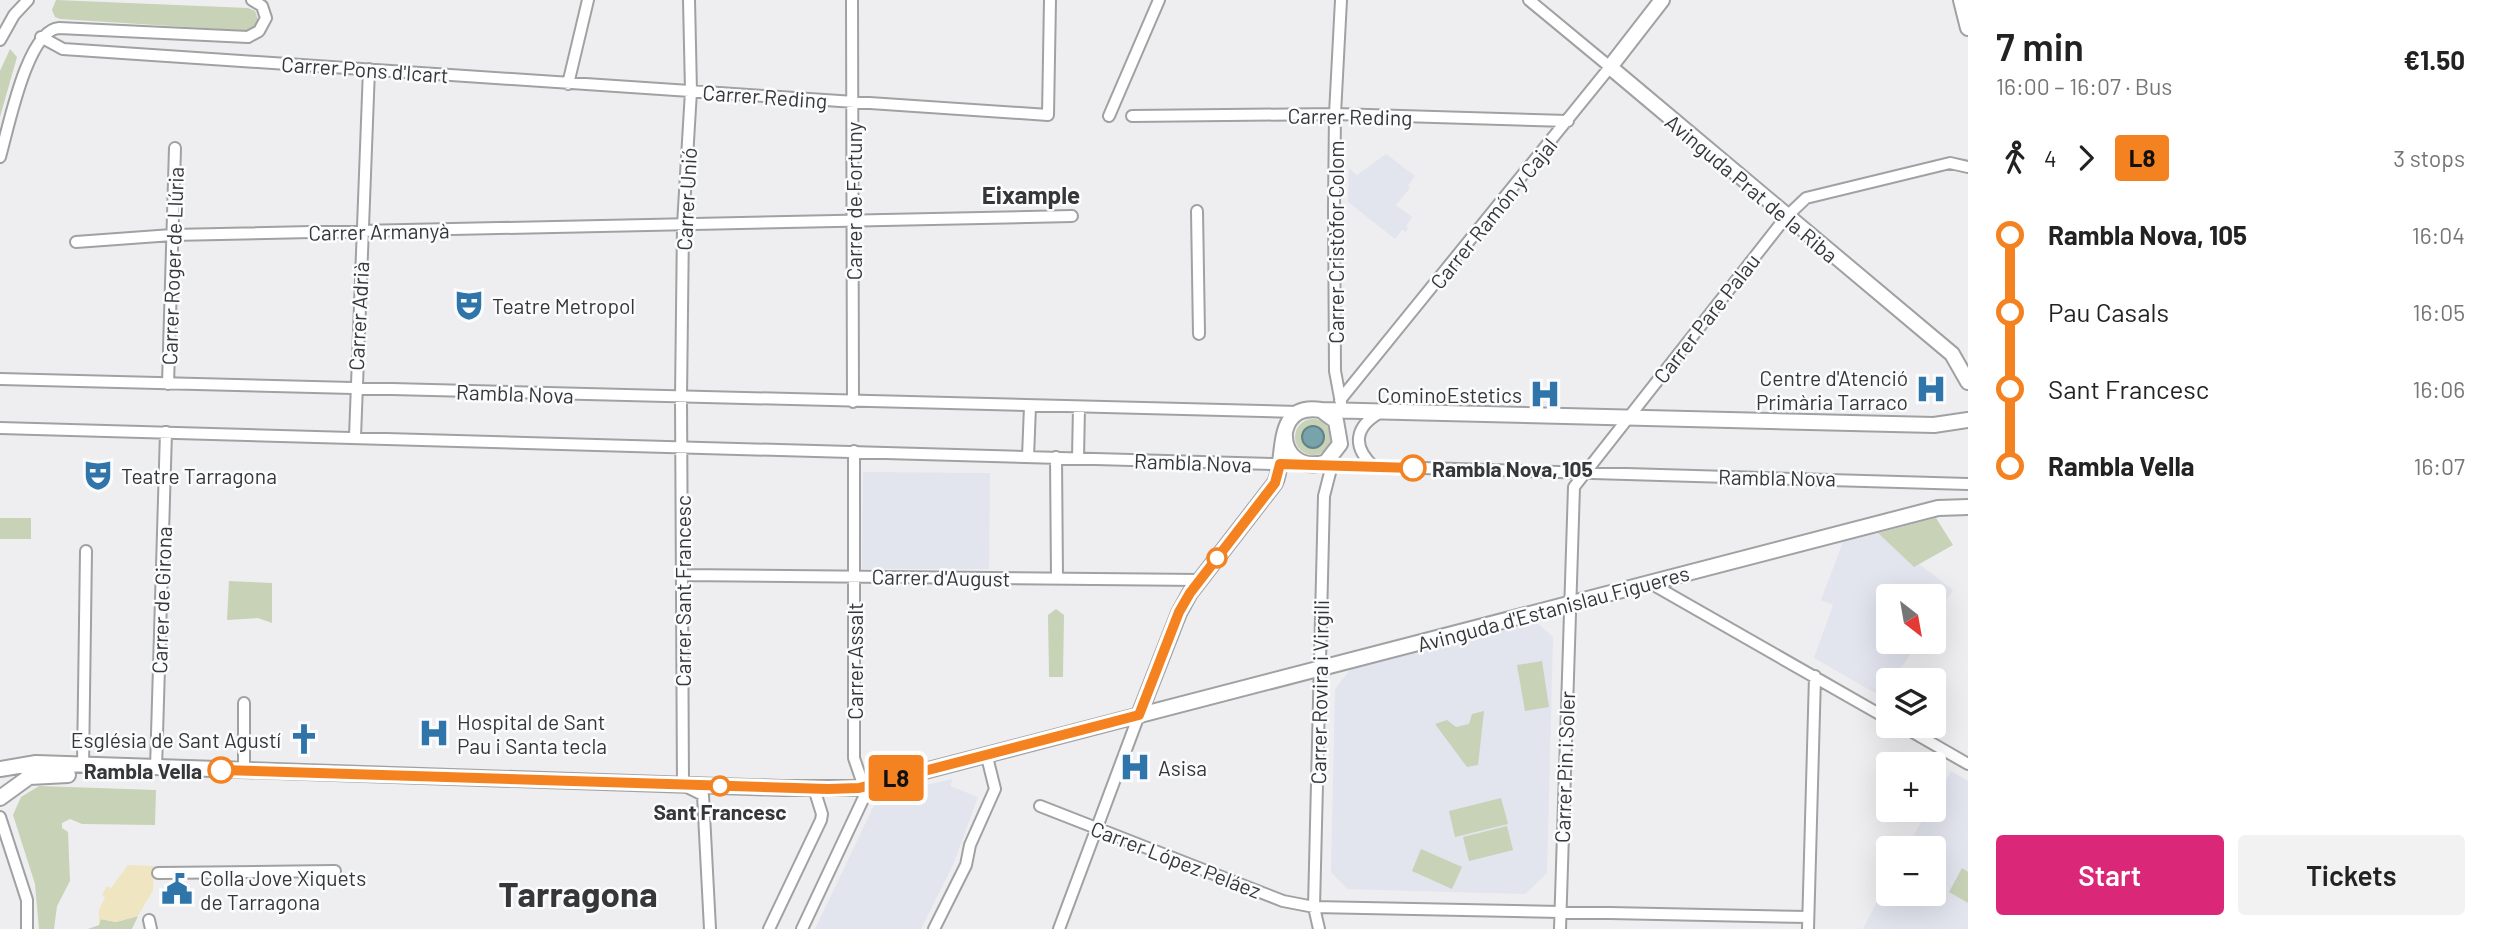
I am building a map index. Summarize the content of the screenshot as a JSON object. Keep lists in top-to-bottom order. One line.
{"streets":{"main road":["Avinguda Prat de la Riba","Carrer Ramón y Cajal","Avinguda d'Estanislau Figueres"],"street":["Carrer Pons d'Icart","Carrer Reding","Carrer Unió","Carrer de Fortuny","Carrer Armanyà","Carrer Cristòfor Colom","Carrer Roger de Llúria","Carrer Adrià","Carrer Pare Palau","Rambla Nova","Carrer d'August","Carrer Sant Francesc","Carrer de Girona","Carrer Assalt","Carrer Rovira i Virgili","Carrer Pin i Soler","Carrer López Peláez"]},"crossings":[["Carrer Pons d'Icart","Carrer Reding"],["Carrer Pons d'Icart","Carrer Unió"],["Carrer Pons d'Icart","Carrer Adrià"],["Carrer Reding","Carrer Unió"],["Carrer Reding","Carrer de Fortuny"],["Carrer Reding","Carrer Ramón y Cajal"],["Carrer Reding","Carrer Cristòfor Colom"],["Avinguda Prat de la Riba","Carrer Ramón y Cajal"],["Avinguda Prat de la Riba","Carrer Pare Palau"],["Carrer Unió","Carrer Armanyà"],["Carrer Unió","Rambla Nova"],["Carrer Unió","Carrer Sant Francesc"],["Carrer de Fortuny","Carrer Armanyà"],["Carrer de Fortuny","Rambla Nova"],["Carrer Ramón y Cajal","Carrer Cristòfor Colom"],["Carrer Armanyà","Carrer Roger de Llúria"],["Carrer Armanyà","Carrer Adrià"],["Carrer Roger de Llúria","Rambla Nova"],["Carrer Adrià","Rambla Nova"],["Rambla Nova","Carrer Sant Francesc"],["Rambla Nova","Carrer de Girona"],["Rambla Nova","Carrer Assalt"],["Rambla Nova","Carrer Rovira i Virgili"],["Rambla Nova","Carrer Pin i Soler"],["Carrer d'August","Carrer Sant Francesc"],["Carrer d'August","Carrer Assalt"],["Carrer Sant Francesc","Avinguda d'Estanislau Figueres"],["Avinguda d'Estanislau Figueres","Carrer Assalt"],["Avinguda d'Estanislau Figueres","Carrer Rovira i Virgili"],["Avinguda d'Estanislau Figueres","Carrer Pin i Soler"],["Carrer Rovira i Virgili","Carrer López Peláez"],["Carrer Pin i Soler","Carrer López Peláez"]],"districts":["Eixample","Tarragona"],"places":{"theatre":["Teatre Metropol","Teatre Tarragona"],"hospital":["Centre d'Atenció Primària Tarraco","CominoEstetics","Hospital de Sant Pau i Santa tecla","Asisa"],"other":["Rambla Nova, 105","Rambla Vella","Sant Francesc"],"church":["Església de Sant Agustí"],"public building":["Colla Jove Xiquets de Tarragona"]},"lines":["bus line L8"],"north":"bottom right","page":{"on_map":"L8","heading":["7 min","16:00 – 16:07 · Bus","€1.50"],"legs":["4","L8","3 stops"],"list":[{"name":"Rambla Nova, 105","value":"16:04"},{"name":"Pau Casals","value":"16:05"},{"name":"Sant Francesc","value":"16:06"},{"name":"Rambla Vella","value":"16:07"}],"map_buttons":["+","−"],"buttons":["Start","Tickets"]}}
